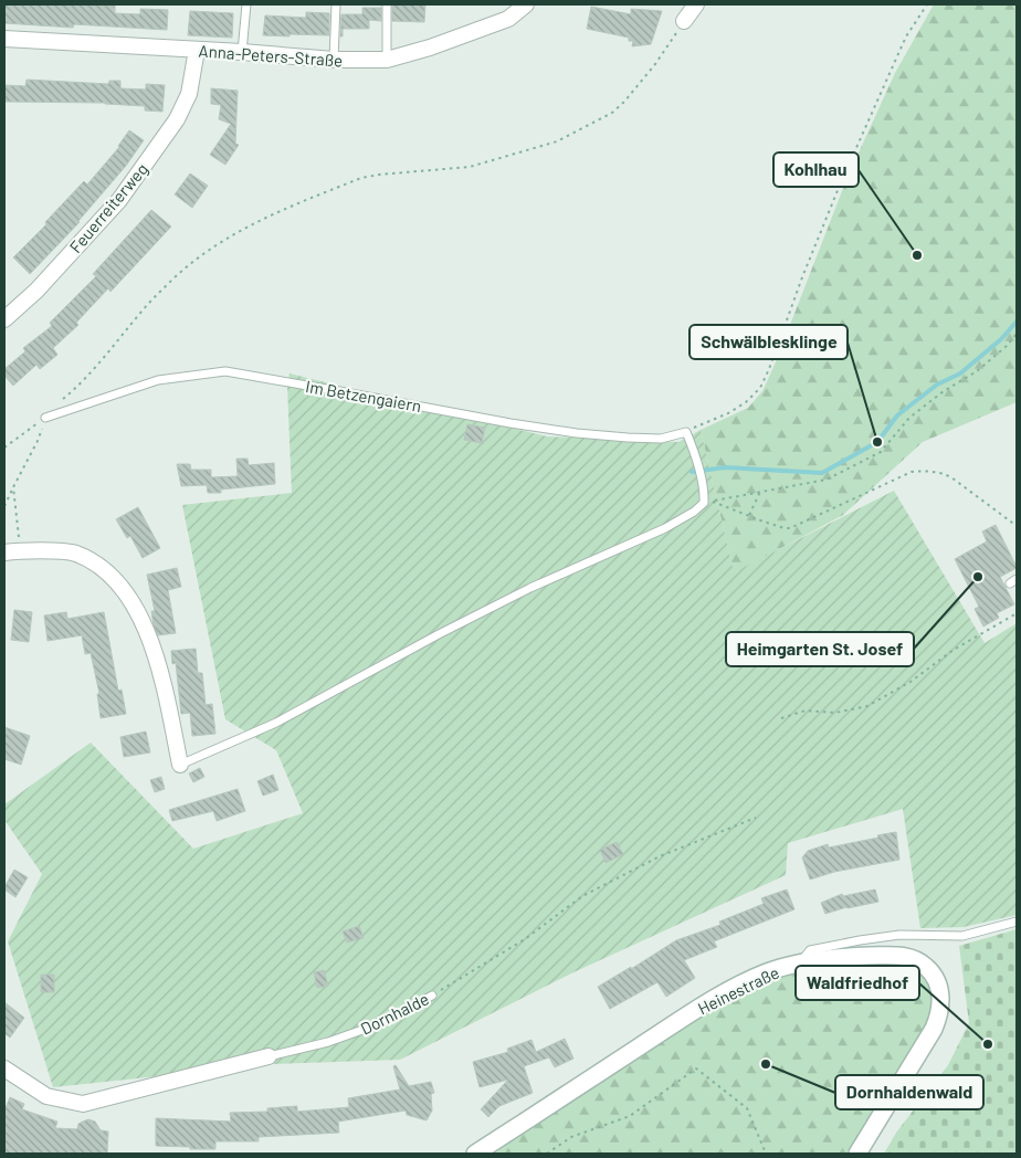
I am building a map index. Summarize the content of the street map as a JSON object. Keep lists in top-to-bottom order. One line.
{"streets":{"main road":["Heinestraße"],"street":["Anna-Peters-Straße","Feuerreiterweg","Dornhalde"],"lane":["Im Betzengaiern"]},"crossings":[["Anna-Peters-Straße","Feuerreiterweg"]],"places":["Kohlhau","Schwälblesklinge","Heimgarten St. Josef","Waldfriedhof","Dornhaldenwald"]}
